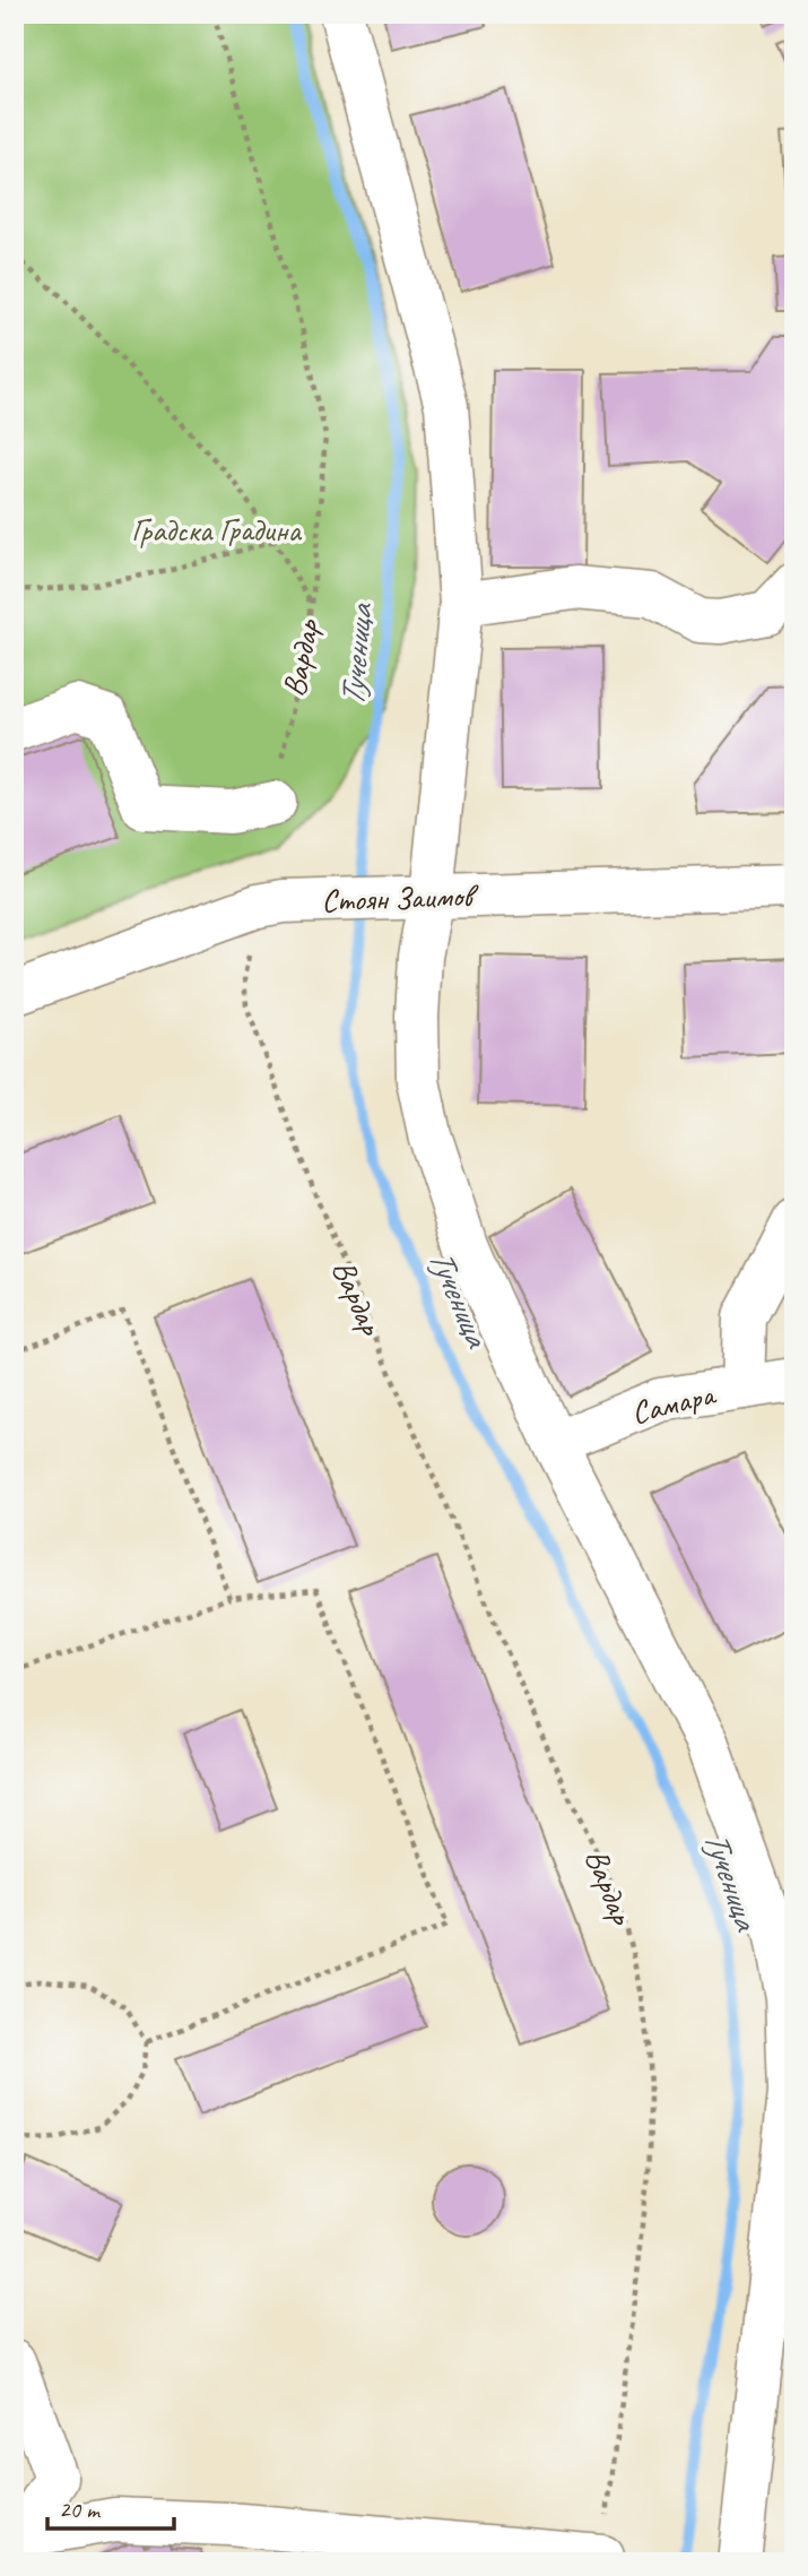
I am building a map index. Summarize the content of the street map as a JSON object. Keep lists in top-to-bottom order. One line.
{"streets":{"street":["Стоян Заимов","Самара"],"path":["Вардар"]},"crossings":[["Вардар","Стоян Заимов"]],"water":["Тученица"],"parks":["Градска Градина"],"scale_bar":"20 m"}
